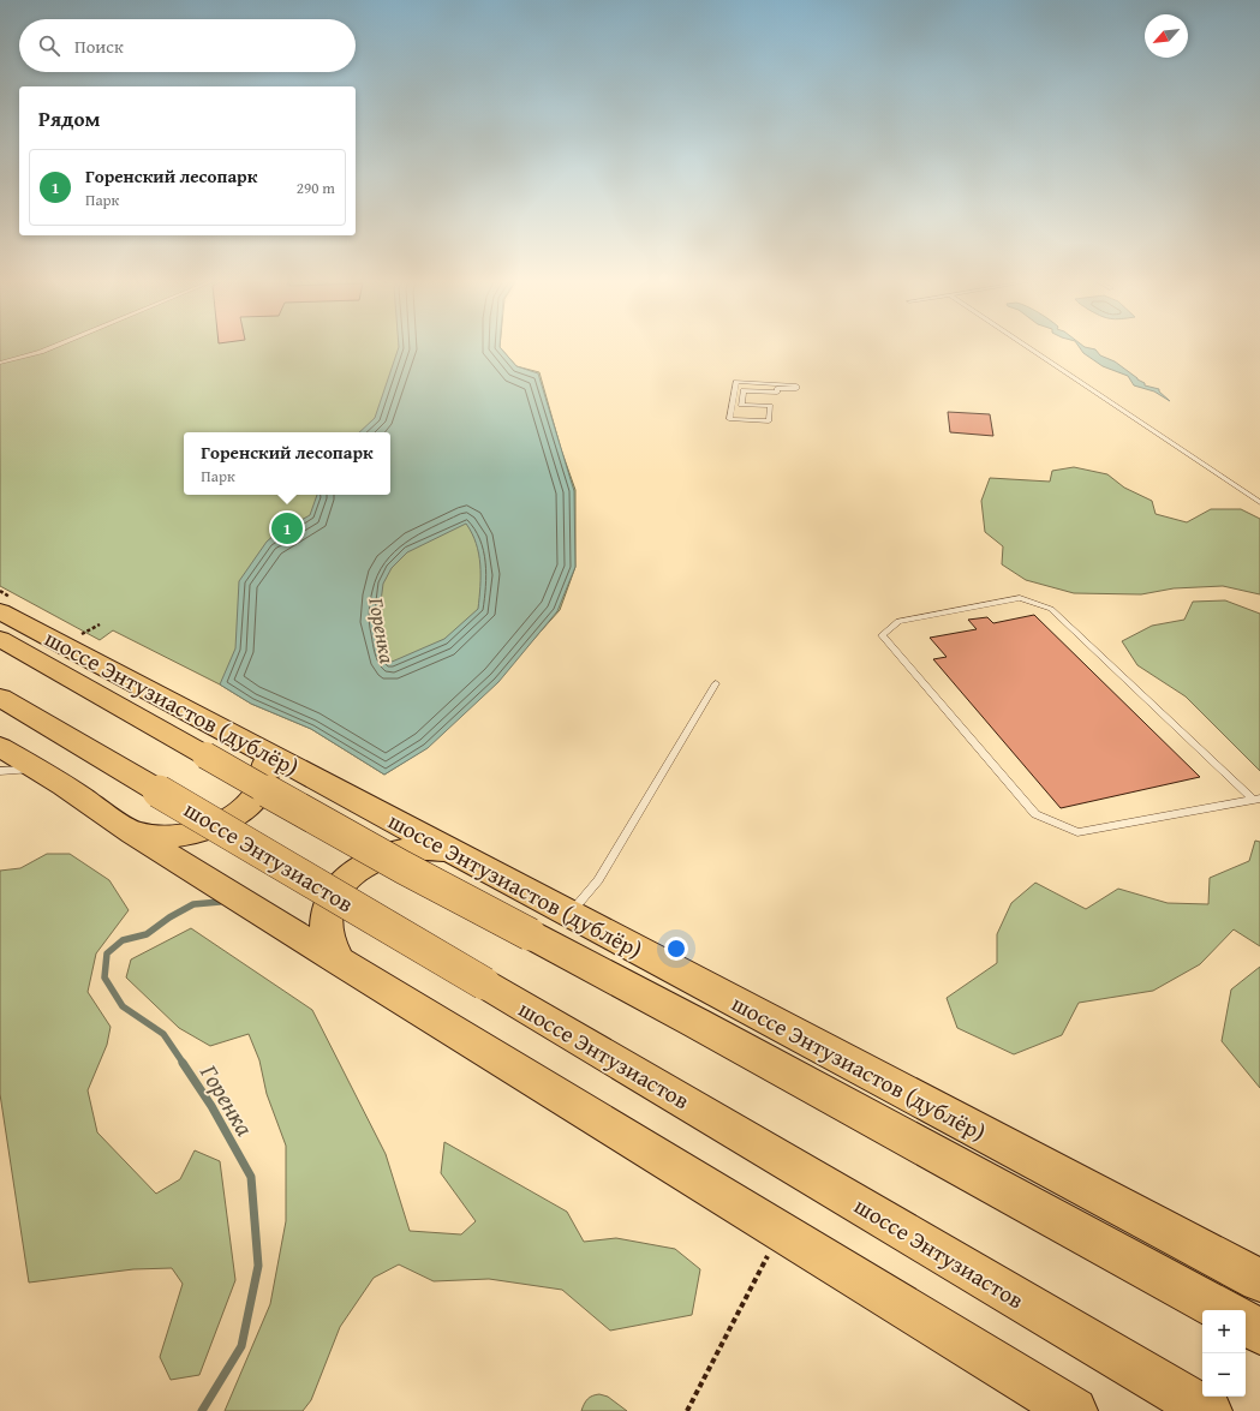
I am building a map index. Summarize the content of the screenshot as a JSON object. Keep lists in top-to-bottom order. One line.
{"streets":{"main road":["шоссе Энтузиастов (дублёр)","шоссе Энтузиастов"]},"water":["Горенка"],"north":"bottom left","page":{"search":"Поиск","heading":"Рядом","list":[{"mark":"1","name":"Горенский лесопарк","note":"Парк","value":"290 m"}],"popup":["Горенский лесопарк","Парк"],"pins":"1","map_buttons":["+","−"]}}
